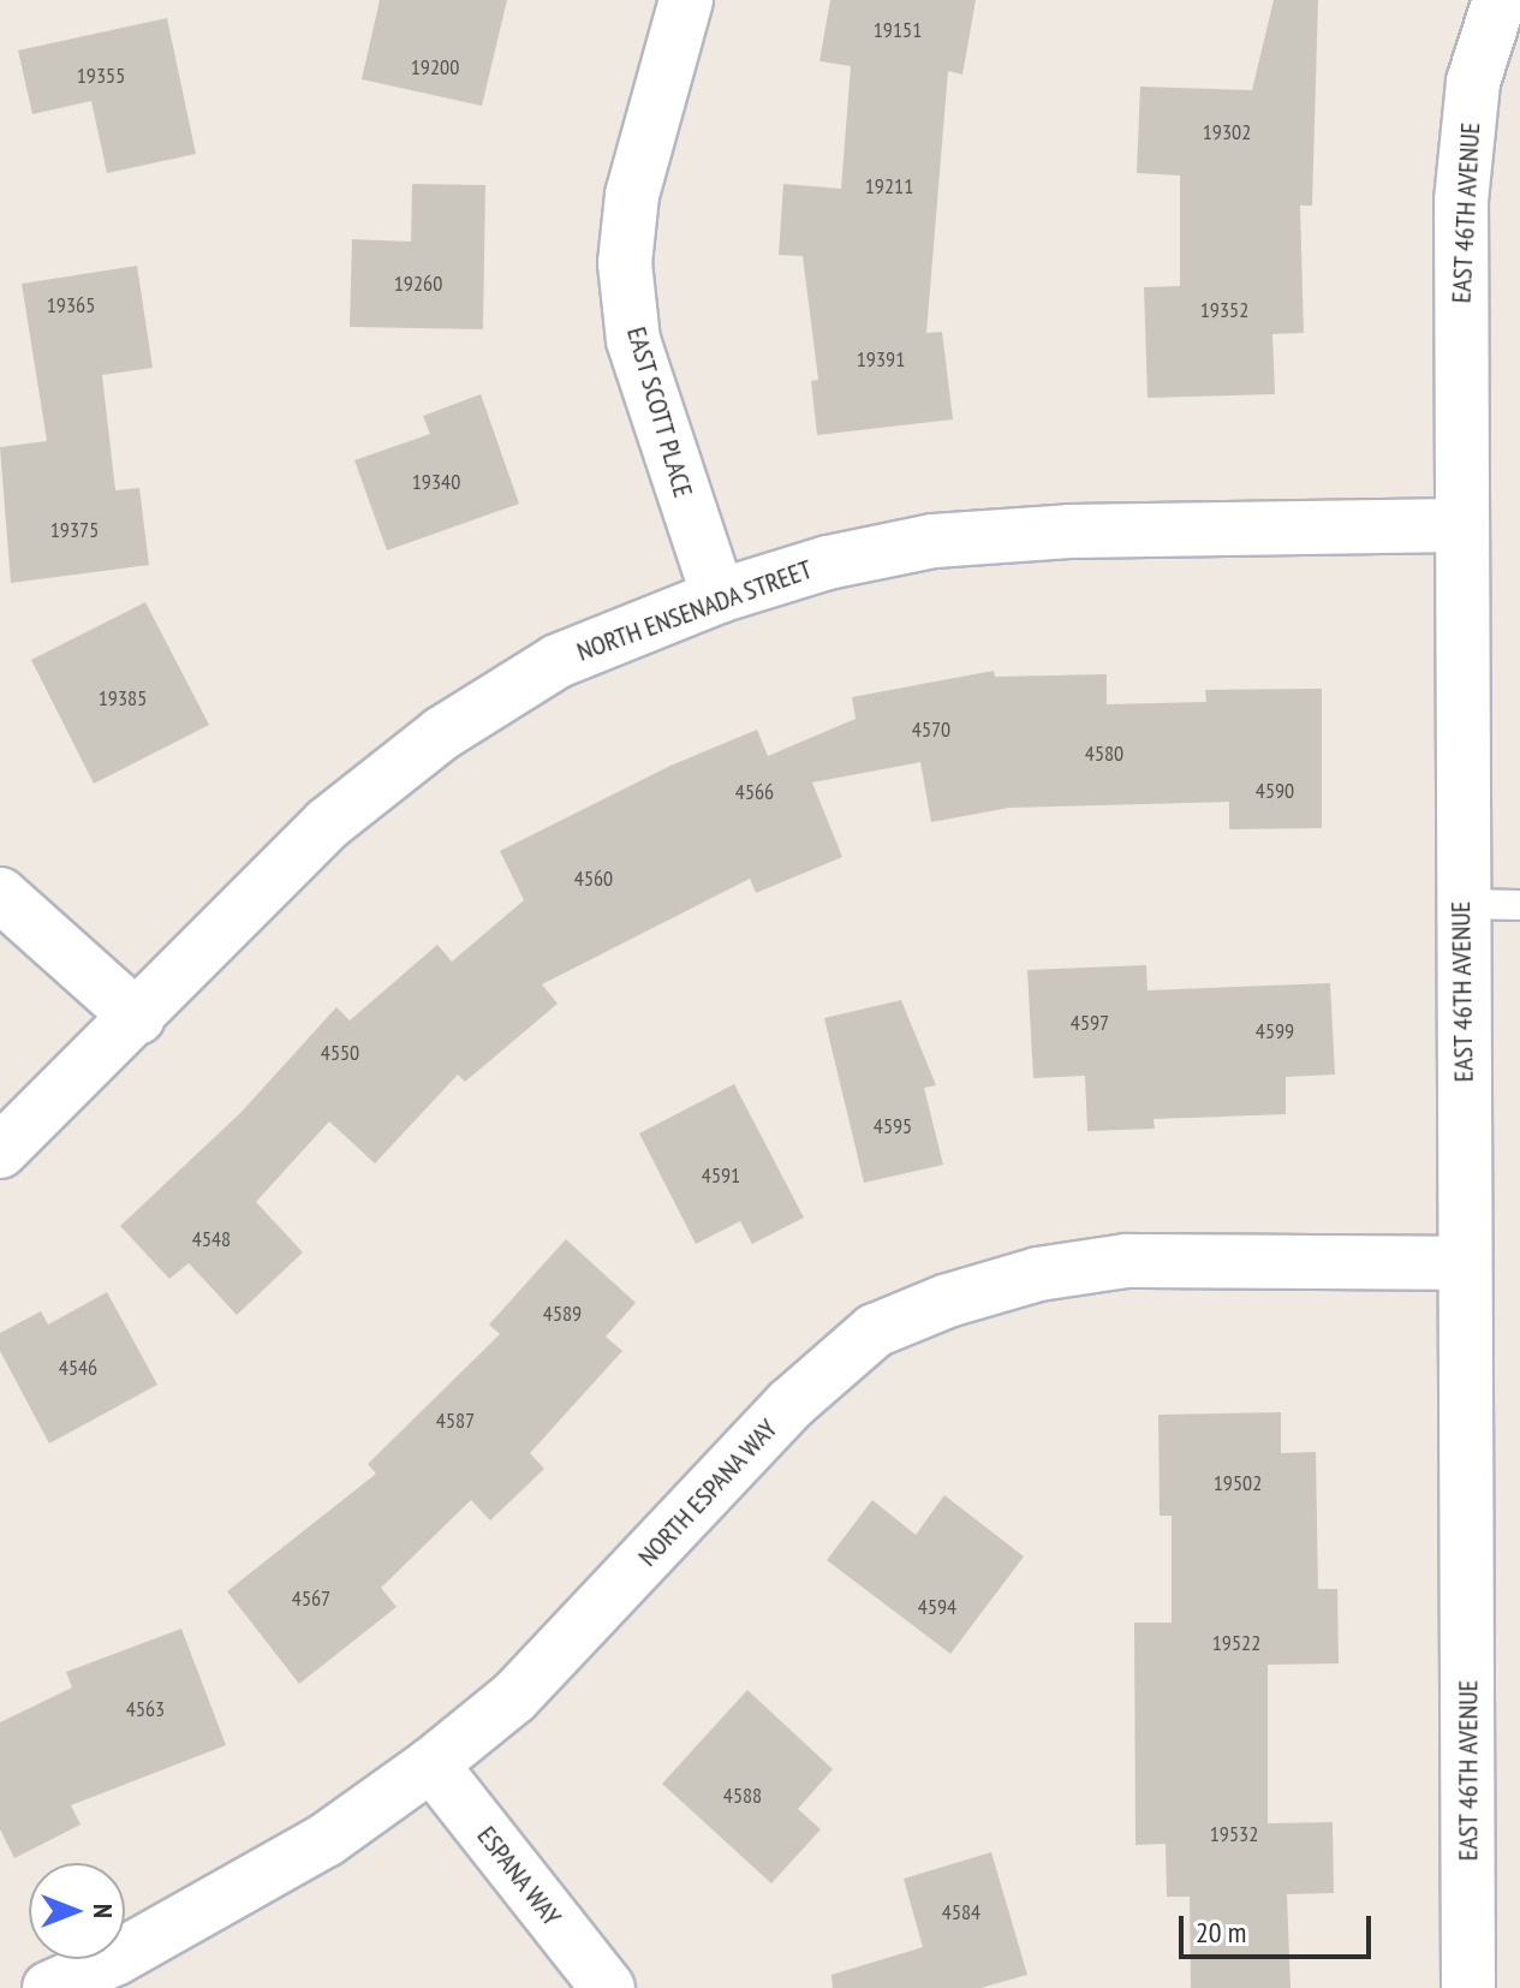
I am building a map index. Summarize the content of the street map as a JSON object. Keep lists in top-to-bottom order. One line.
{"streets":{"street":["EAST 46TH AVENUE","EAST SCOTT PLACE","NORTH ENSENADA STREET","NORTH ESPANA WAY","ESPANA WAY"]},"crossings":[["EAST 46TH AVENUE","NORTH ENSENADA STREET"],["EAST 46TH AVENUE","NORTH ESPANA WAY"],["EAST SCOTT PLACE","NORTH ENSENADA STREET"],["NORTH ESPANA WAY","ESPANA WAY"]],"house_numbers":["19151","19200","19355","19302","19211","19260","19365","19352","19391","19340","19375","19385","4570","4580","4590","4566","4560","4597","4599","4550","4595","4591","4548","4589","4546","4587","19502","4567","4594","19522","4563","4588","19532","4584"],"scale_bar":"20 m","north":"right"}
